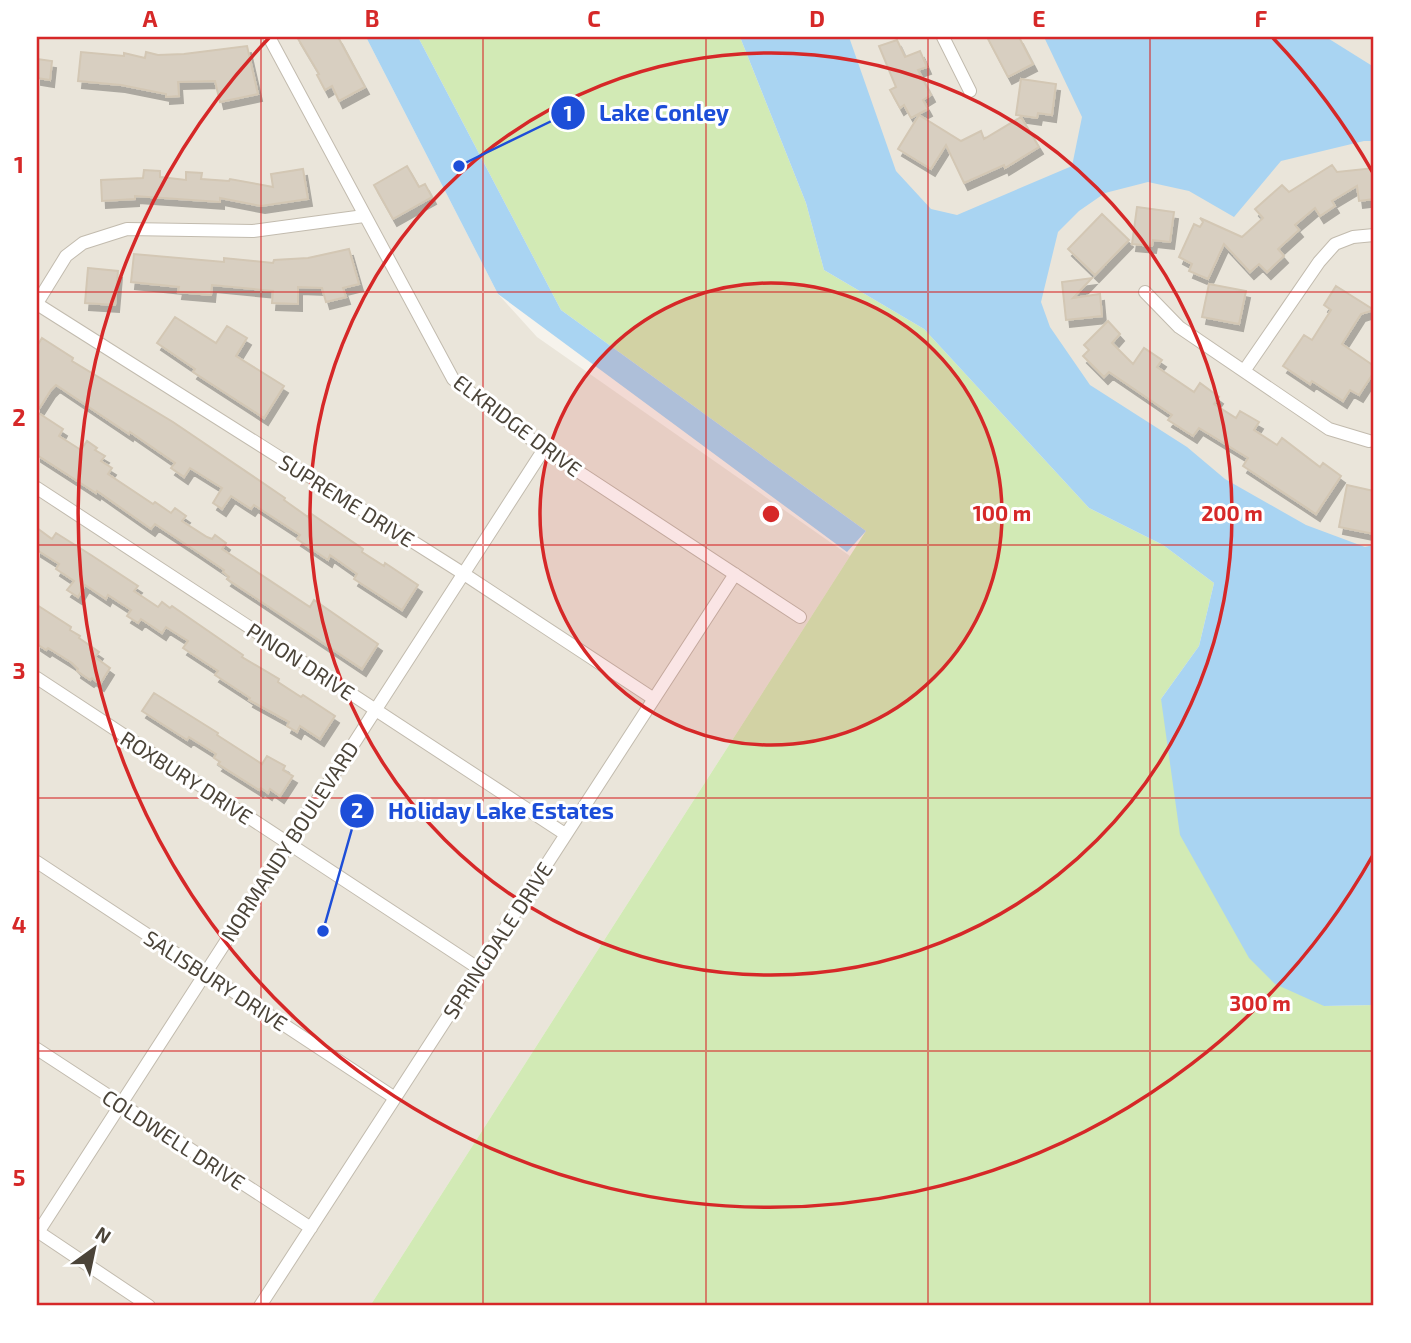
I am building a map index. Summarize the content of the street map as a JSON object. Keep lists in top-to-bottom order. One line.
{"streets":{"street":["ELKRIDGE DRIVE","SUPREME DRIVE","PINON DRIVE","ROXBURY DRIVE","NORMANDY BOULEVARD","SPRINGDALE DRIVE","SALISBURY DRIVE","COLDWELL DRIVE"]},"crossings":[["ELKRIDGE DRIVE","NORMANDY BOULEVARD"],["ELKRIDGE DRIVE","SPRINGDALE DRIVE"],["SUPREME DRIVE","NORMANDY BOULEVARD"],["SUPREME DRIVE","SPRINGDALE DRIVE"],["PINON DRIVE","NORMANDY BOULEVARD"],["PINON DRIVE","SPRINGDALE DRIVE"],["ROXBURY DRIVE","NORMANDY BOULEVARD"],["ROXBURY DRIVE","SPRINGDALE DRIVE"],["NORMANDY BOULEVARD","SALISBURY DRIVE"],["NORMANDY BOULEVARD","COLDWELL DRIVE"],["SPRINGDALE DRIVE","SALISBURY DRIVE"],["SPRINGDALE DRIVE","COLDWELL DRIVE"]],"places":["Lake Conley","Holiday Lake Estates"],"north":"top right","grid":{"columns":["A","B","C","D","E","F"],"rows":["1","2","3","4","5"]},"rings":["100 m","200 m","300 m"]}
